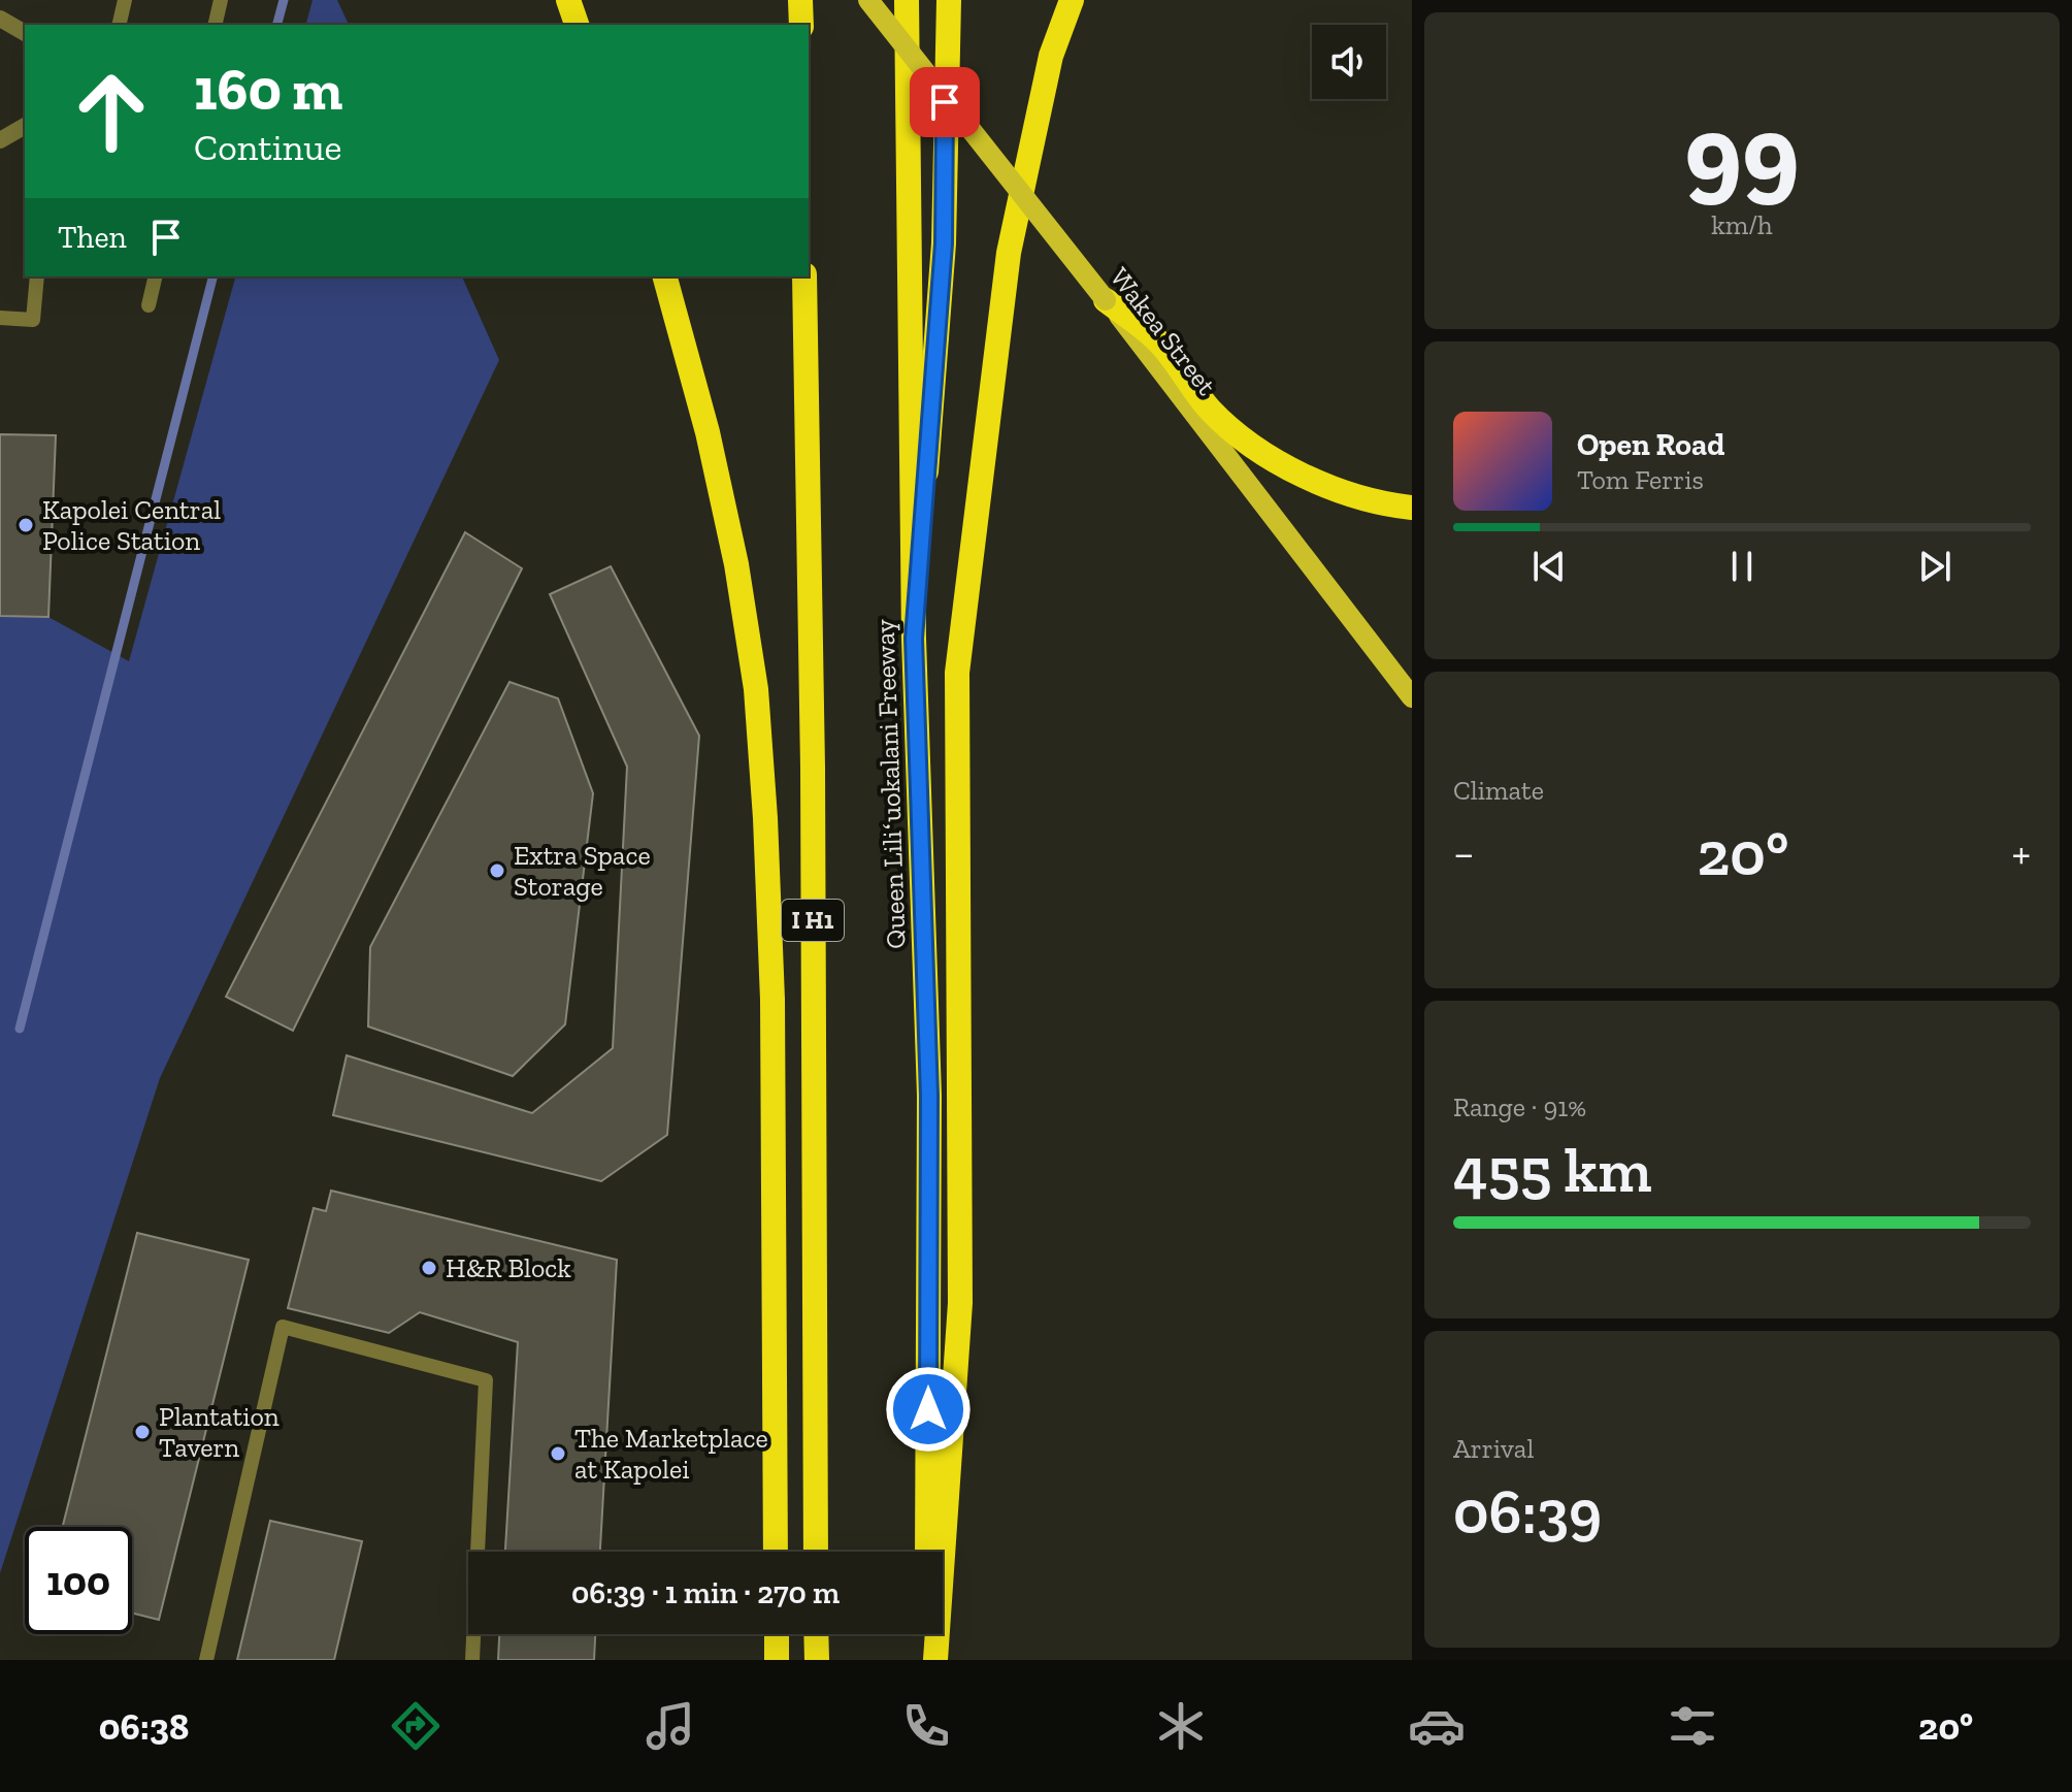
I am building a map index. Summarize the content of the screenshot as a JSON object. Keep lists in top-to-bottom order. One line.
{"streets":{"highway":["Queen Liliʻuokalani Freeway","I H1"],"main road":["Wakea Street"]},"places":["Kapolei Central Police Station","Extra Space Storage","H&R Block","Plantation Tavern","The Marketplace at Kapolei"],"page":{"tile":[["99","km/h"],"Climate",["Range · 91%","455 km"],["Arrival","06:39"]],"turn":["160 m","Continue"],"then":"Then","song":["Open Road","Tom Ferris"],"heat":["−","20°","+"],"limit":"100","trip":"06:39 · 1 min · 270 m","tabs":["06:38","20°"]}}
